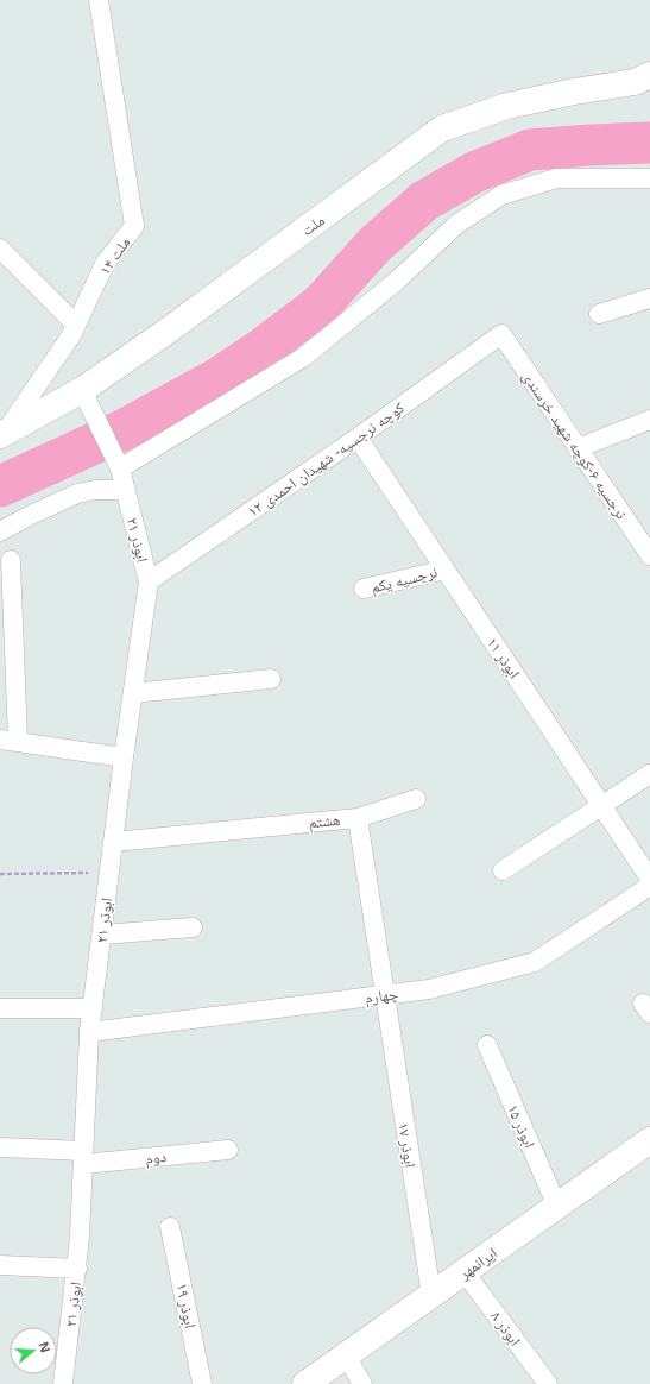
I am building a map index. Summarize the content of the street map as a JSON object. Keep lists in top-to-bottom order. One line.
{"streets":{"main road":["ملت","ایرانمهر"],"street":["۱۴ ملت","نرجسیه ۶-کوچه شهید خرسندی","کوچه نرجسیه- شهیدان احمدی ۱۲","۲۱ ابوذر","نرجسیه یکم","ابوذر ۱۱","هشتم","چهارم","۱۵ ابوذر","۱۷ ابوذر","دوم","ابوذر ۱۹","۸ ابوذر"]},"crossings":[["ملت","۱۴ ملت"],["ملت","۲۱ ابوذر"],["نرجسیه ۶-کوچه شهید خرسندی","کوچه نرجسیه- شهیدان احمدی ۱۲"],["کوچه نرجسیه- شهیدان احمدی ۱۲","۲۱ ابوذر"],["کوچه نرجسیه- شهیدان احمدی ۱۲","ابوذر ۱۱"],["۲۱ ابوذر","هشتم"],["۲۱ ابوذر","چهارم"],["۲۱ ابوذر","دوم"],["نرجسیه یکم","ابوذر ۱۱"],["هشتم","چهارم"],["هشتم","۱۷ ابوذر"],["چهارم","۱۷ ابوذر"],["۱۵ ابوذر","ایرانمهر"],["۱۷ ابوذر","ایرانمهر"],["ایرانمهر","۸ ابوذر"]],"north":"right"}
